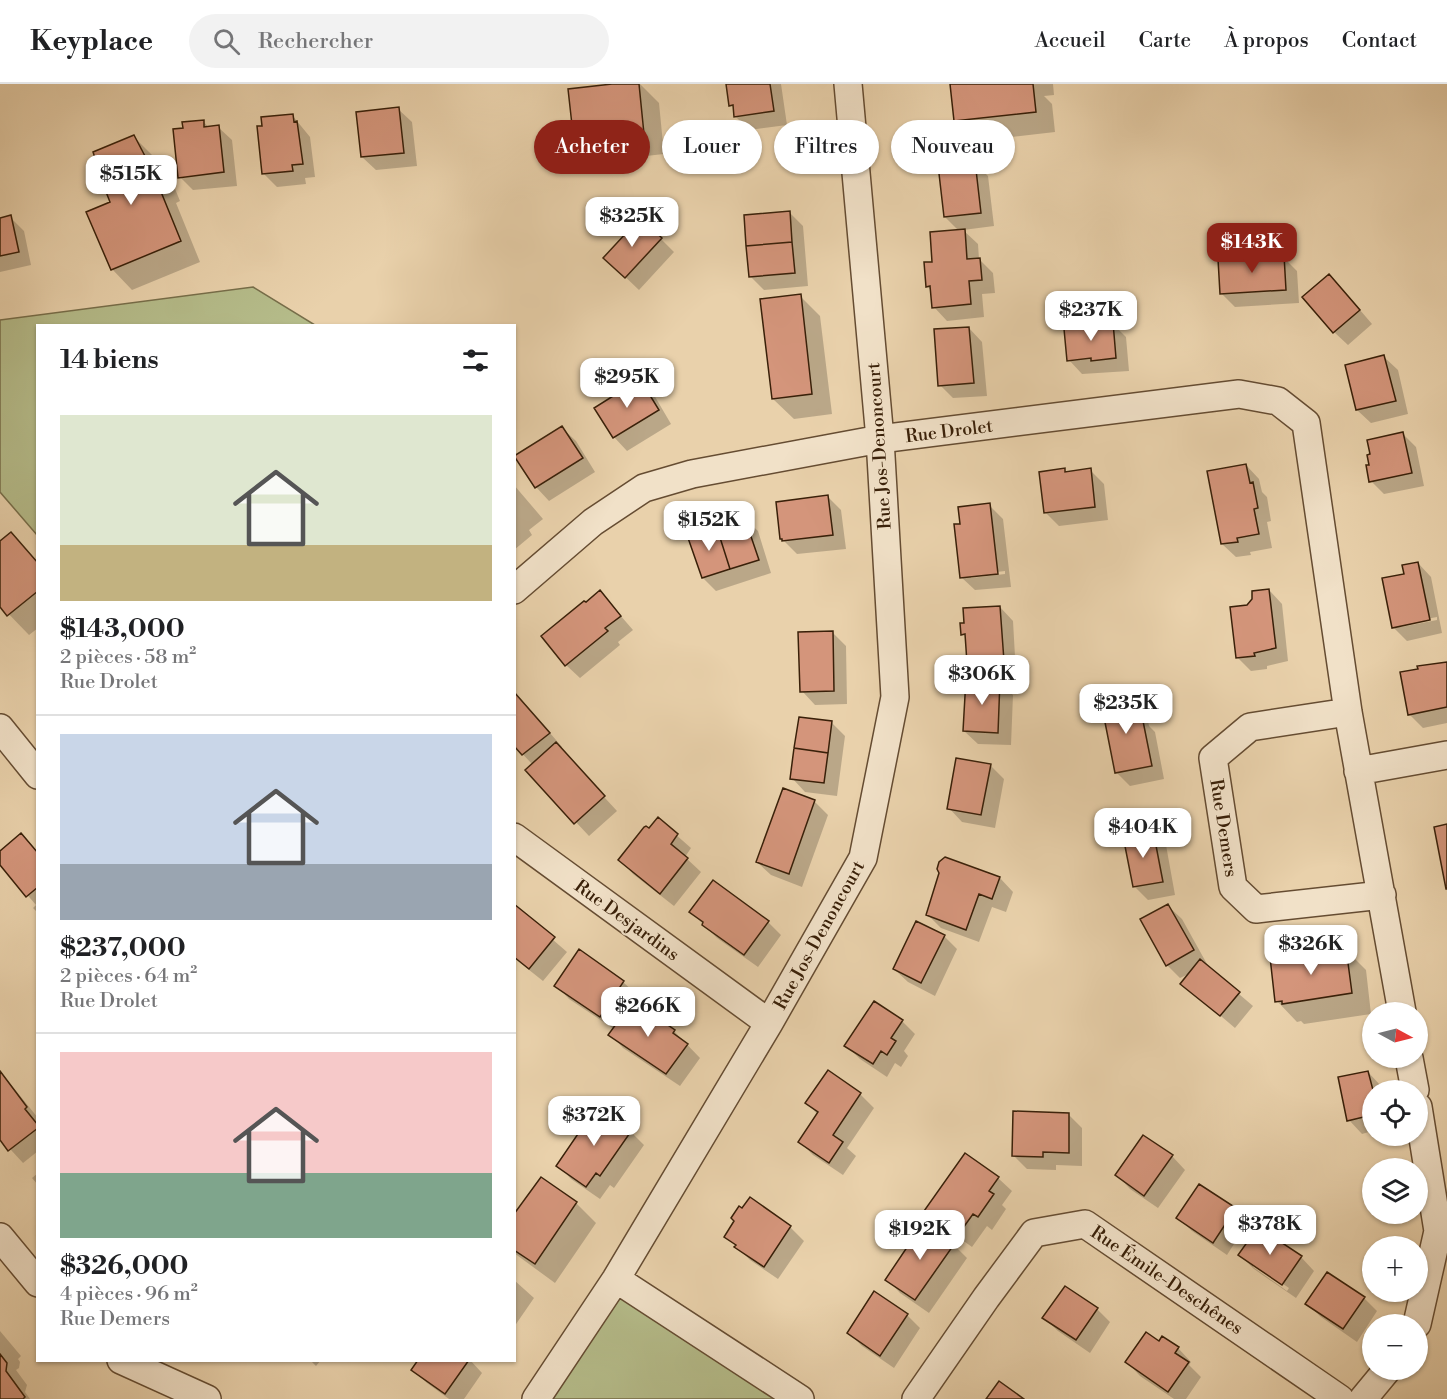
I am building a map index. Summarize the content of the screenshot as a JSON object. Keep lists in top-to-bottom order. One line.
{"streets":{"street":["Rue Drolet","Rue Jos-Denoncourt","Rue Demers","Rue Desjardins","Rue Émile-Deschênes"]},"crossings":[["Rue Drolet","Rue Jos-Denoncourt"],["Rue Drolet","Rue Demers"],["Rue Jos-Denoncourt","Rue Desjardins"]],"north":"right","page":{"header":"Keyplace","search":"Rechercher","nav":["Accueil","Carte","À propos","Contact"],"chip":["Acheter","Louer","Filtres","Nouveau"],"price":["$515K","$325K","$143K","$237K","$295K","$152K","$306K","$235K","$404K","$326K","$266K","$372K","$378K","$192K"],"heading":"14 biens","list":[{"name":"$143,000","note":"2 pièces · 58 m² · Rue Drolet"},{"name":"$237,000","note":"2 pièces · 64 m² · Rue Drolet"},{"name":"$326,000","note":"4 pièces · 96 m² · Rue Demers"}],"map_buttons":["+","−"]}}
